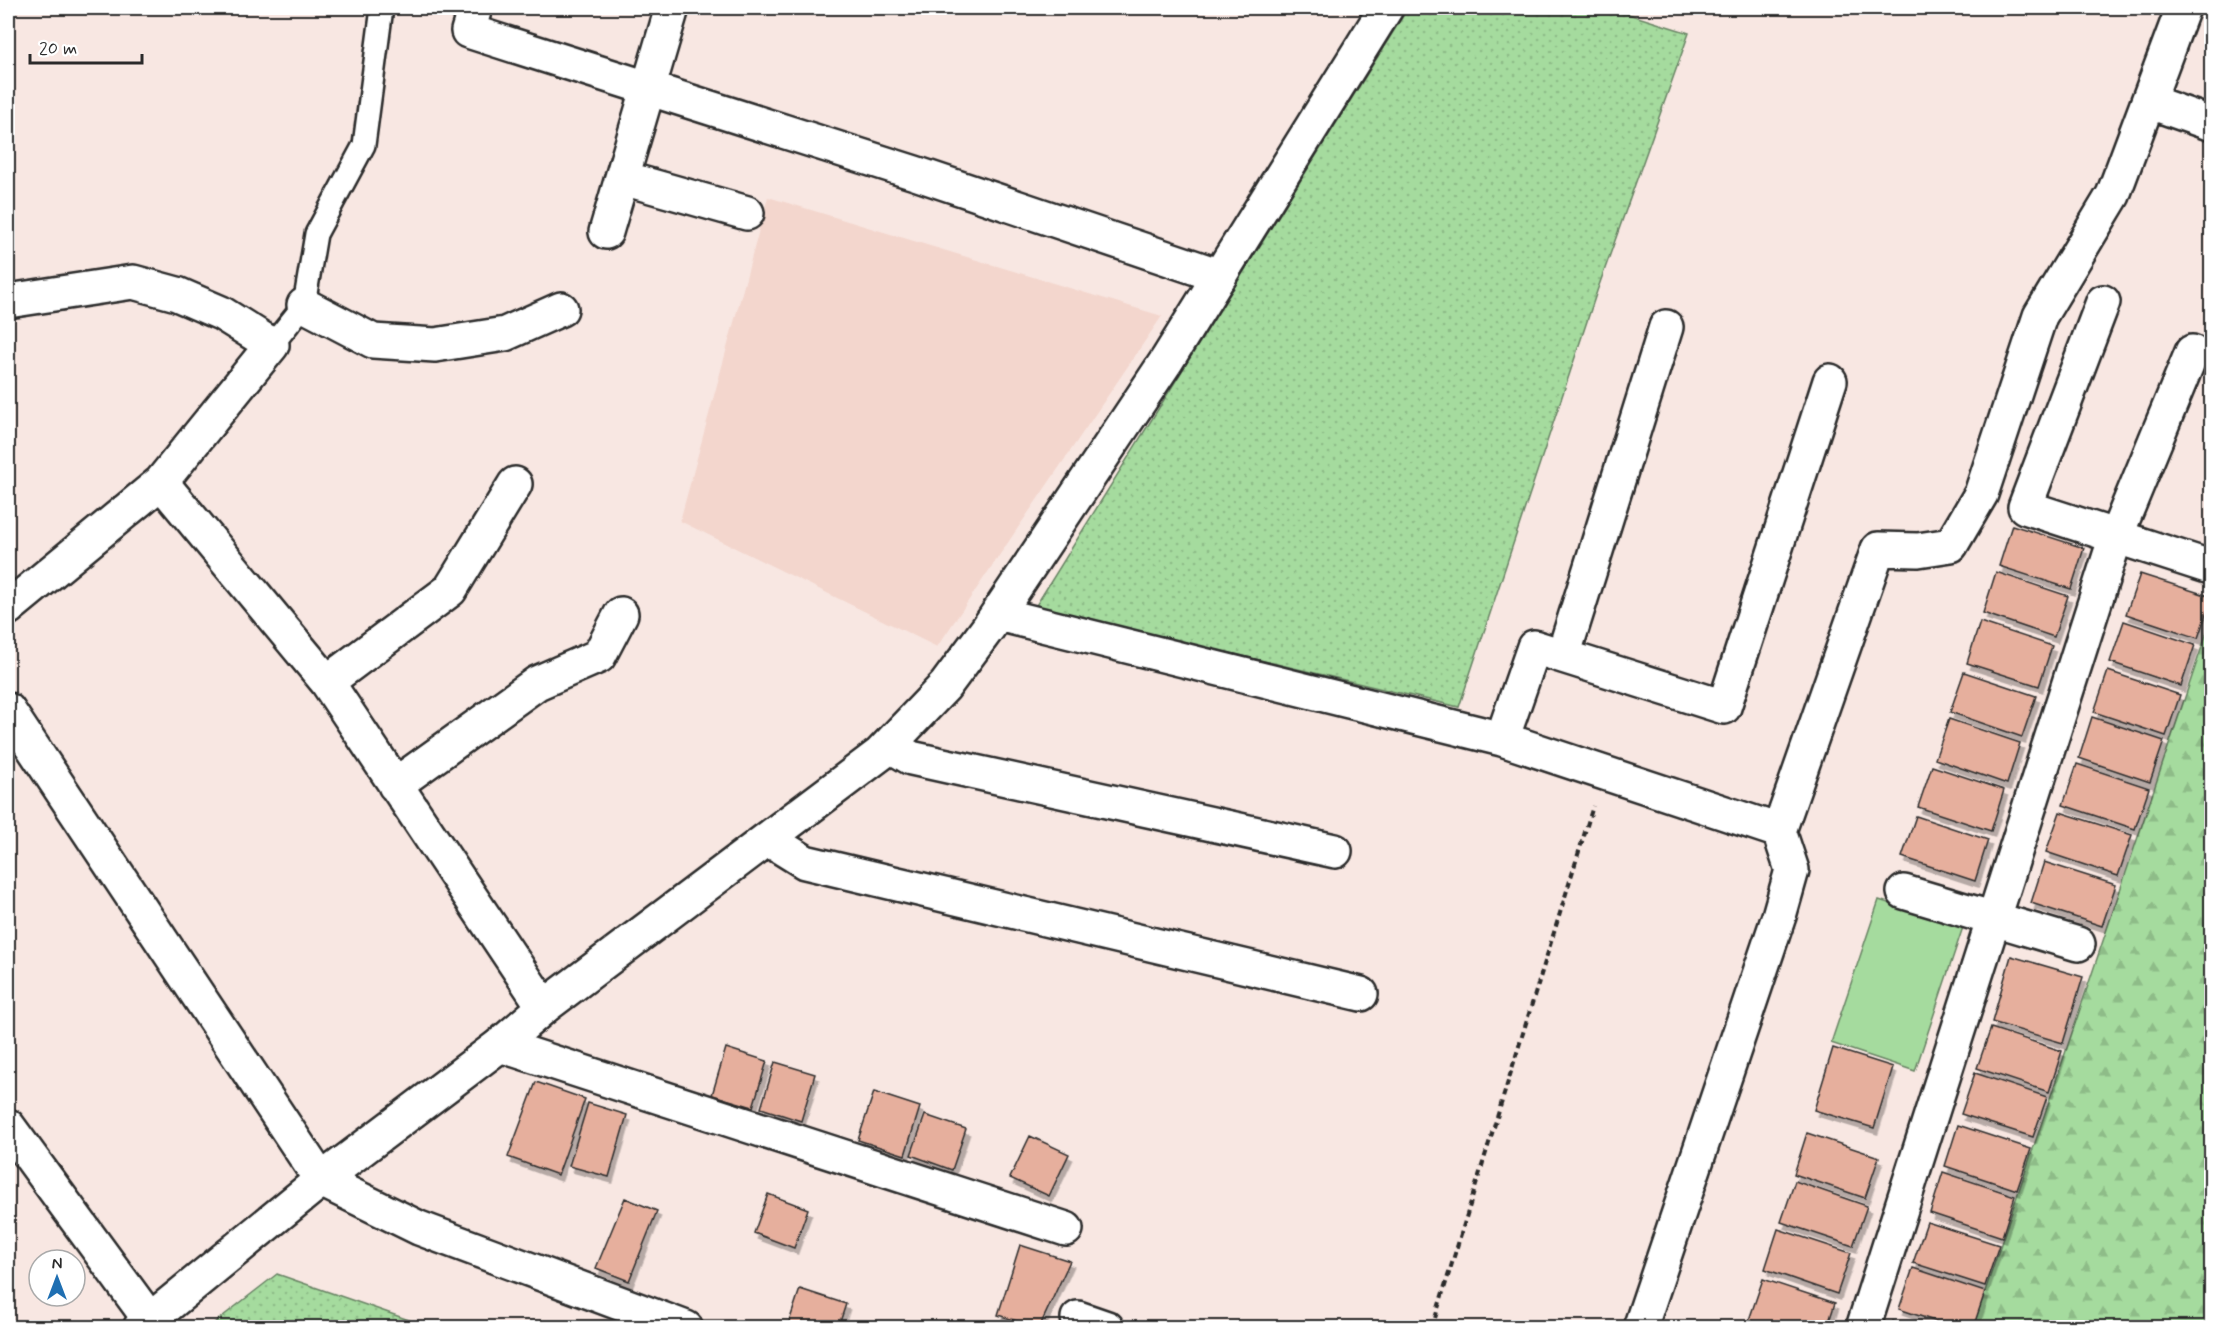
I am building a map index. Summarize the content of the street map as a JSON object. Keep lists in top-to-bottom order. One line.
{"scale_bar":"20 m","north":"top"}
